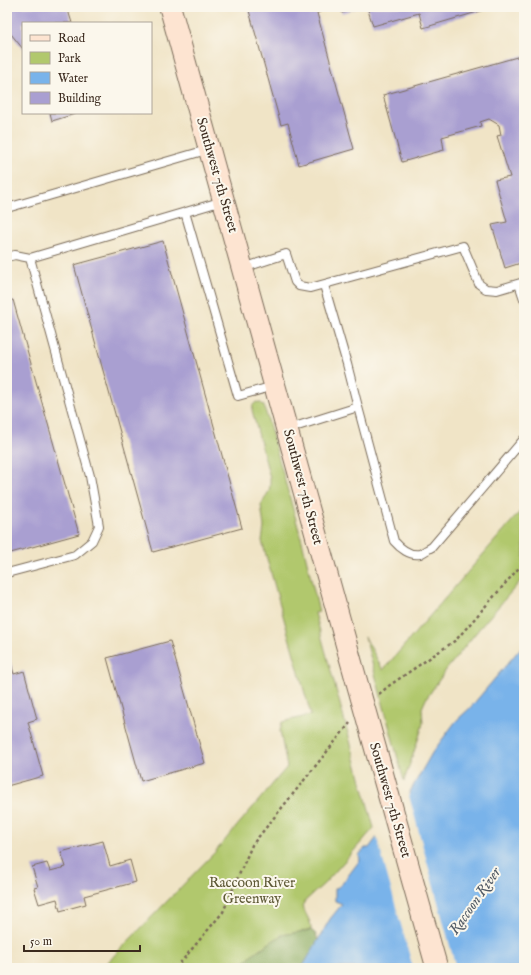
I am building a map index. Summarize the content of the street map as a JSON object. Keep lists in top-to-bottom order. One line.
{"streets":{"main road":["Southwest 7th Street"]},"water":["Raccoon River"],"parks":["Raccoon River Greenway"],"legend":["Road","Park","Water","Building"],"scale_bar":"50 m"}
